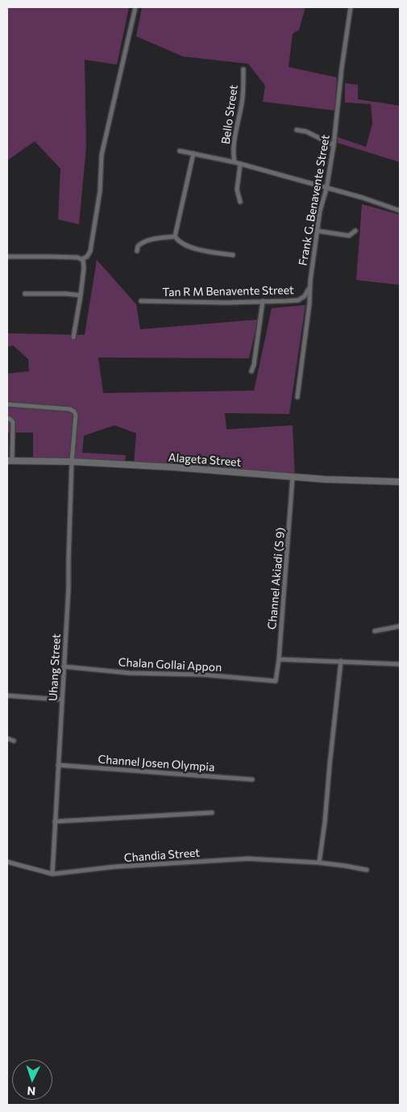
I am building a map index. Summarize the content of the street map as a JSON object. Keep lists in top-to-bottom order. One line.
{"streets":{"main road":["Alageta Street"],"street":["Bello Street","Frank G. Benavente Street","Tan R M Benavente Street","Channel Akiadi (S 9)","Chalan Gollai Appon","Uhang Street","Channel Josen Olympia","Chandia Street"]},"crossings":[["Frank G. Benavente Street","Tan R M Benavente Street"],["Alageta Street","Channel Akiadi (S 9)"],["Alageta Street","Uhang Street"],["Channel Akiadi (S 9)","Chalan Gollai Appon"],["Chalan Gollai Appon","Uhang Street"],["Uhang Street","Channel Josen Olympia"],["Uhang Street","Chandia Street"]],"north":"bottom"}
